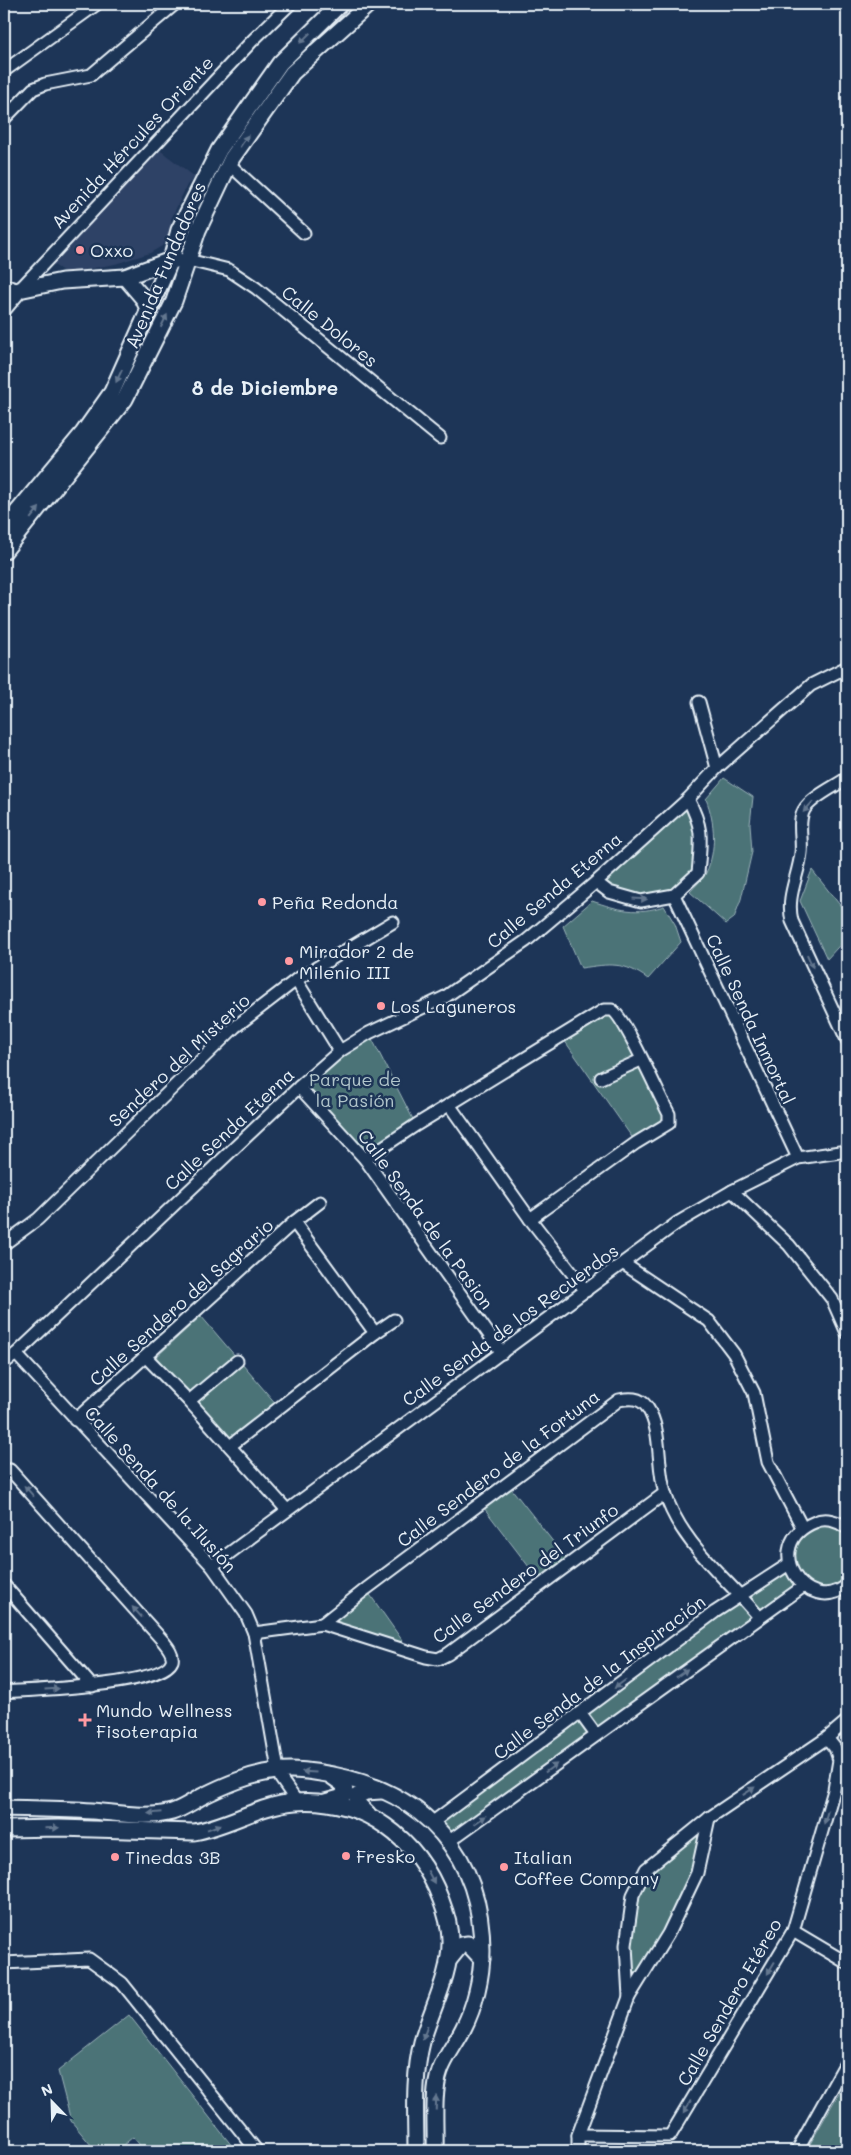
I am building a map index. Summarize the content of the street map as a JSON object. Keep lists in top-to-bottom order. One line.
{"streets":{"street":["Avenida Hércules Oriente","Avenida Fundadores","Calle Dolores","Calle Senda Eterna","Calle Senda Inmortal","Sendero del Misterio","Calle Senda de la Pasion","Calle Sendero del Sagrario","Calle Senda de los Recuerdos","Calle Sendero de la Fortuna","Calle Senda de la Ilusión","Calle Sendero del Triunfo","Calle Senda de la Inspiración","Calle Sendero Etéreo"]},"crossings":[["Avenida Fundadores","Calle Dolores"],["Calle Senda Eterna","Calle Senda de la Pasion"],["Calle Senda Eterna","Calle Senda de la Ilusión"],["Calle Senda Inmortal","Calle Senda de los Recuerdos"],["Calle Senda de la Pasion","Calle Senda de los Recuerdos"],["Calle Sendero del Sagrario","Calle Senda de la Ilusión"],["Calle Senda de los Recuerdos","Calle Senda de la Ilusión"],["Calle Sendero de la Fortuna","Calle Sendero del Triunfo"],["Calle Sendero de la Fortuna","Calle Senda de la Inspiración"],["Calle Senda de la Ilusión","Calle Sendero del Triunfo"]],"one_way":["Calle Sendero Etéreo"],"districts":["8 de Diciembre"],"parks":["Parque de la Pasión"],"places":{"other":["Oxxo","Peña Redonda","Mirador 2 de Milenio III","Los Laguneros","Fresko","Tinedas 3B","Italian Coffee Company"],"health":["Mundo Wellness Fisoterapia"]},"north":"top left"}
